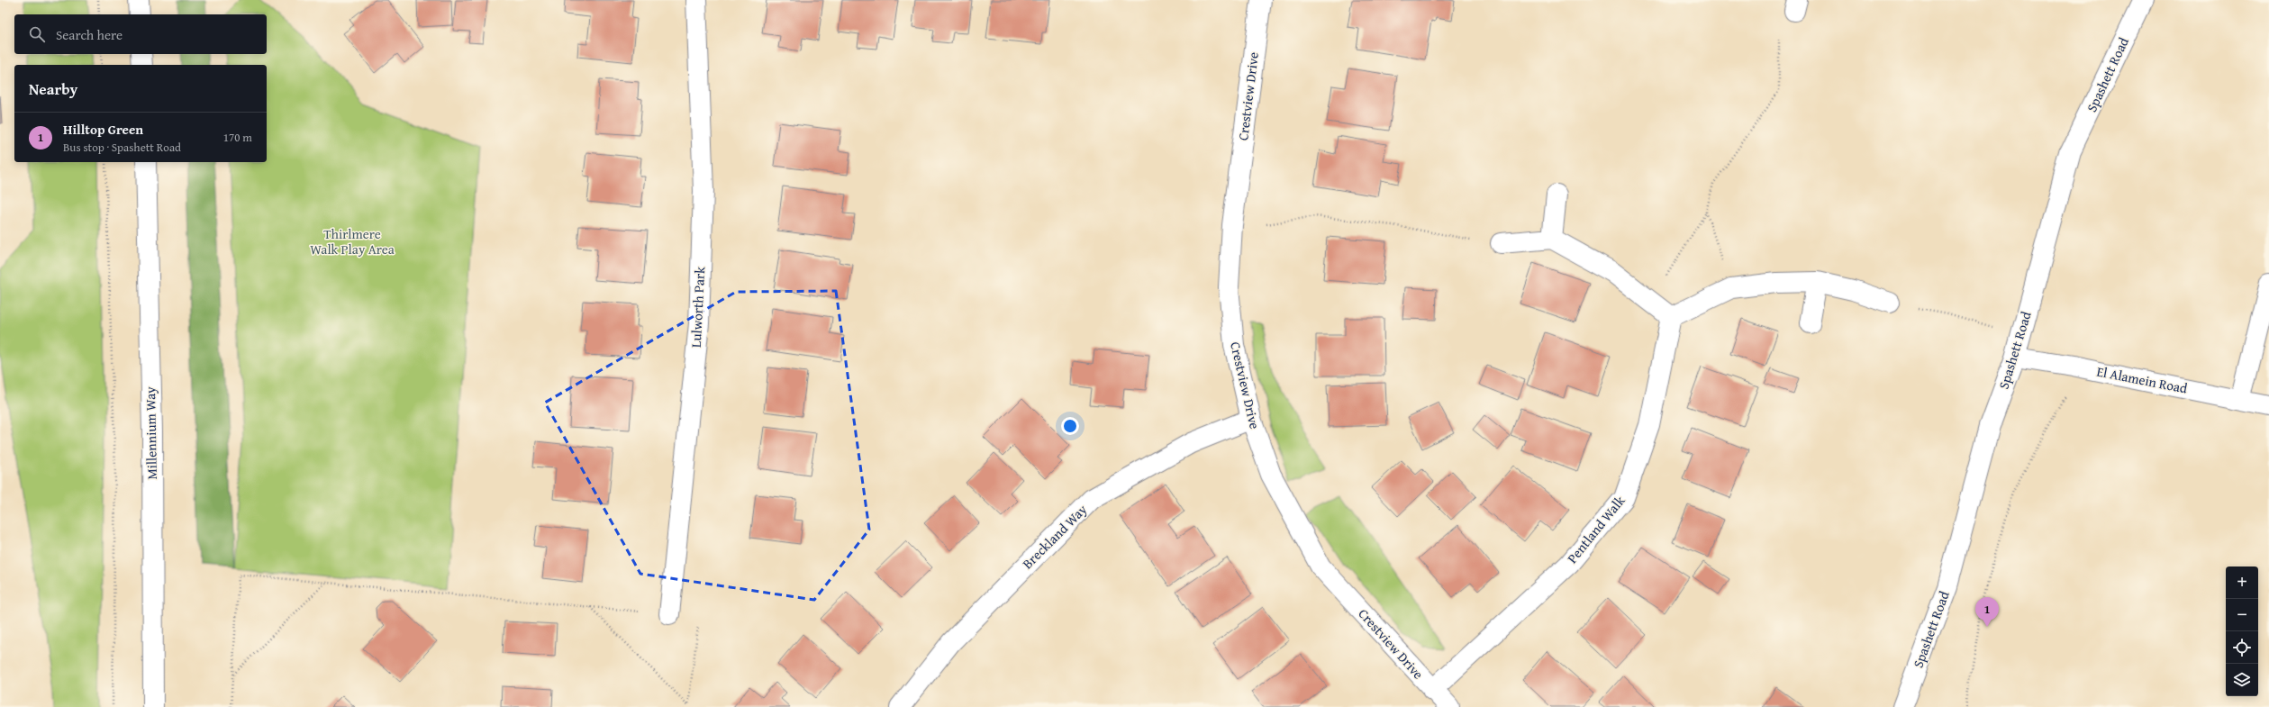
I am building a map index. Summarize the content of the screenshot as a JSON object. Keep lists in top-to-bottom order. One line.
{"streets":{"main road":["Spashett Road","Crestview Drive","Lulworth Park","El Alamein Road","Millennium Way","Pentland Walk","Breckland Way"]},"crossings":[["Spashett Road","El Alamein Road"],["Crestview Drive","Pentland Walk"],["Crestview Drive","Breckland Way"]],"parks":["Thirlmere Walk Play Area"],"page":{"search":"Search here","heading":"Nearby","list":[{"mark":"1","name":"Hilltop Green","note":"Bus stop · Spashett Road","value":"170 m"}],"map_buttons":["+","−"],"pins":"1"}}
